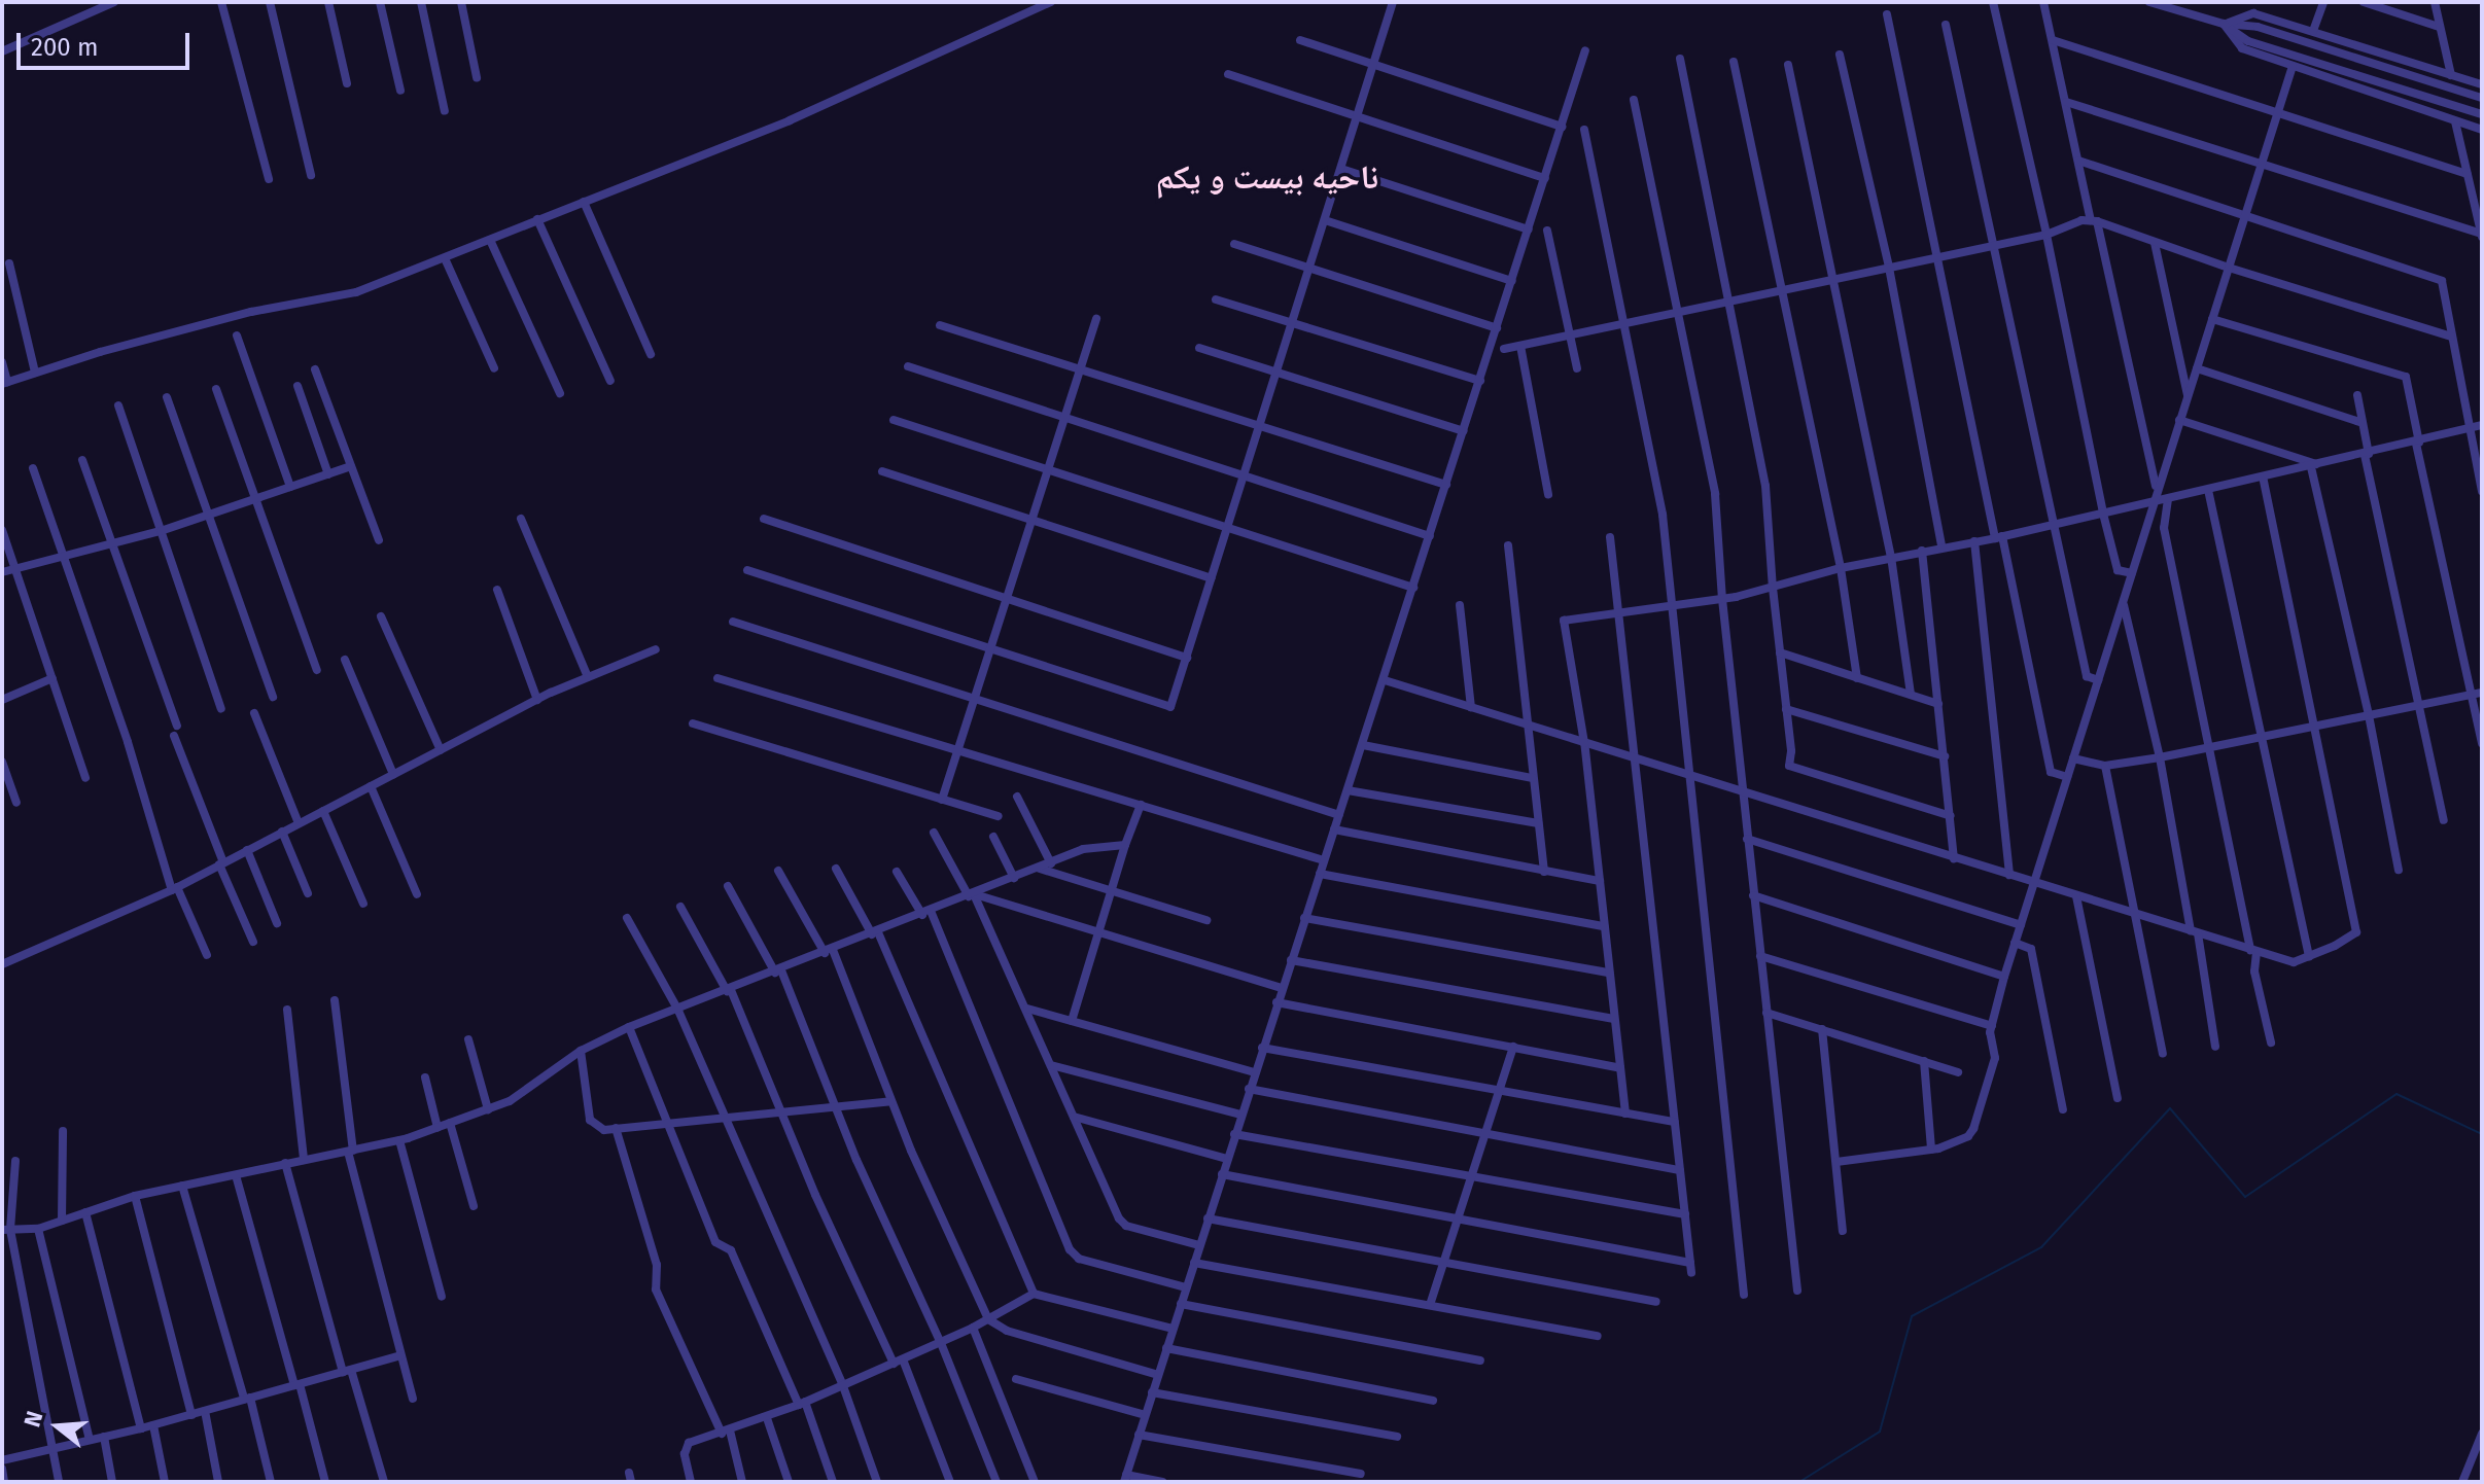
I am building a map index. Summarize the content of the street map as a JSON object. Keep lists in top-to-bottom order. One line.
{"districts":["ناحیه بیست و یکم"],"scale_bar":"200 m","north":"left"}
